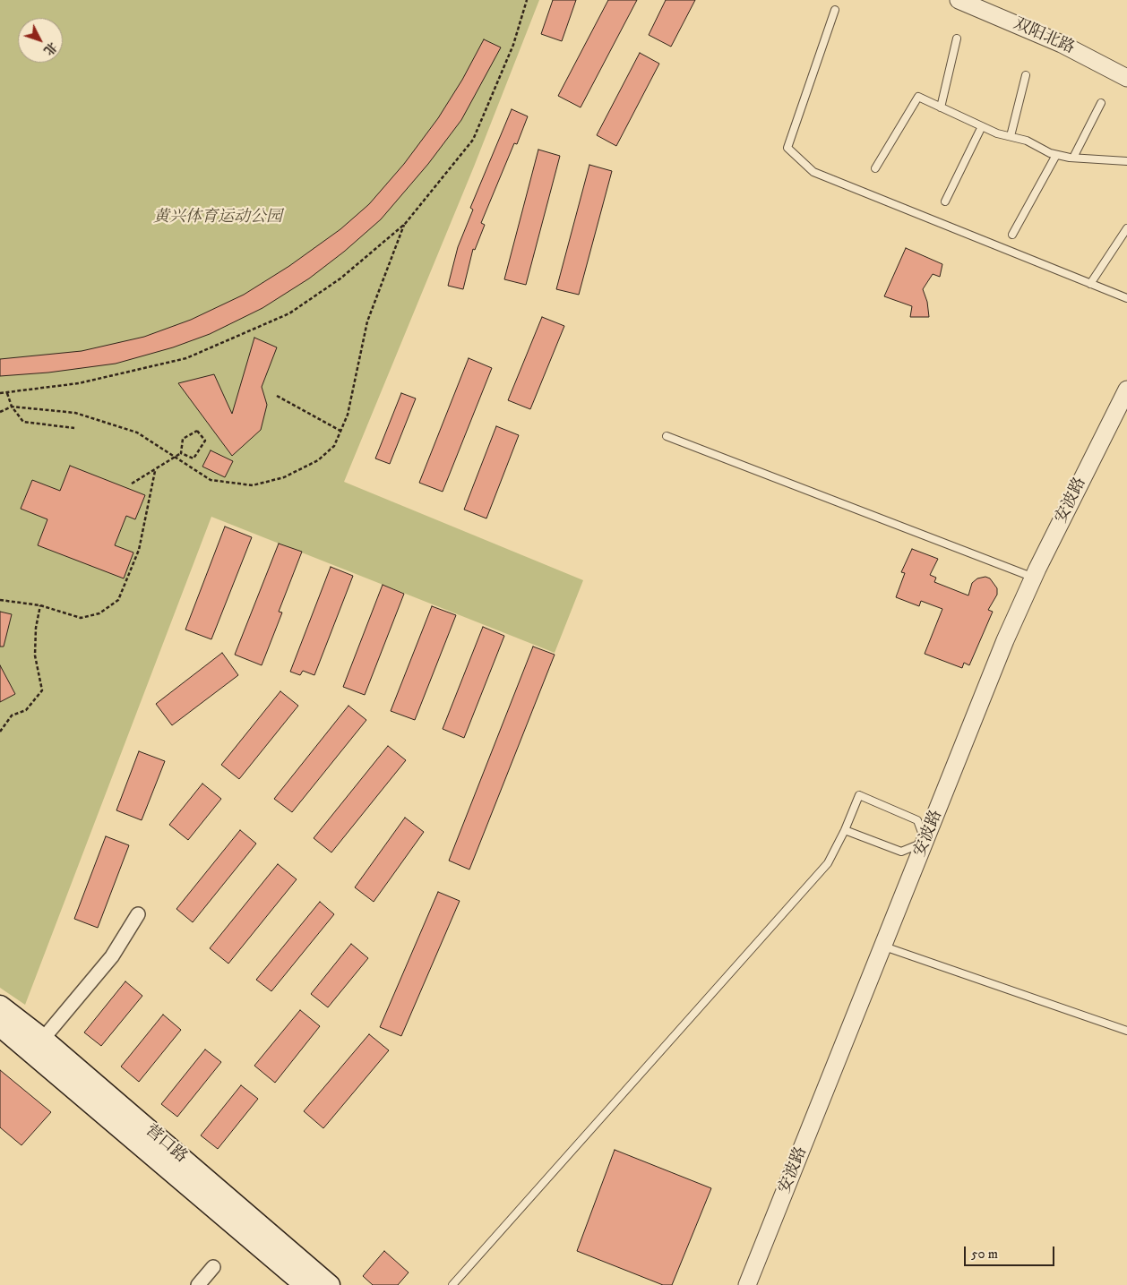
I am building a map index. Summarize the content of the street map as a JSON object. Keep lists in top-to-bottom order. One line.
{"streets":{"main road":["营口路"],"street":["双阳北路","安波路"]},"parks":["黄兴体育运动公园"],"scale_bar":"50 m","north":"bottom right"}
